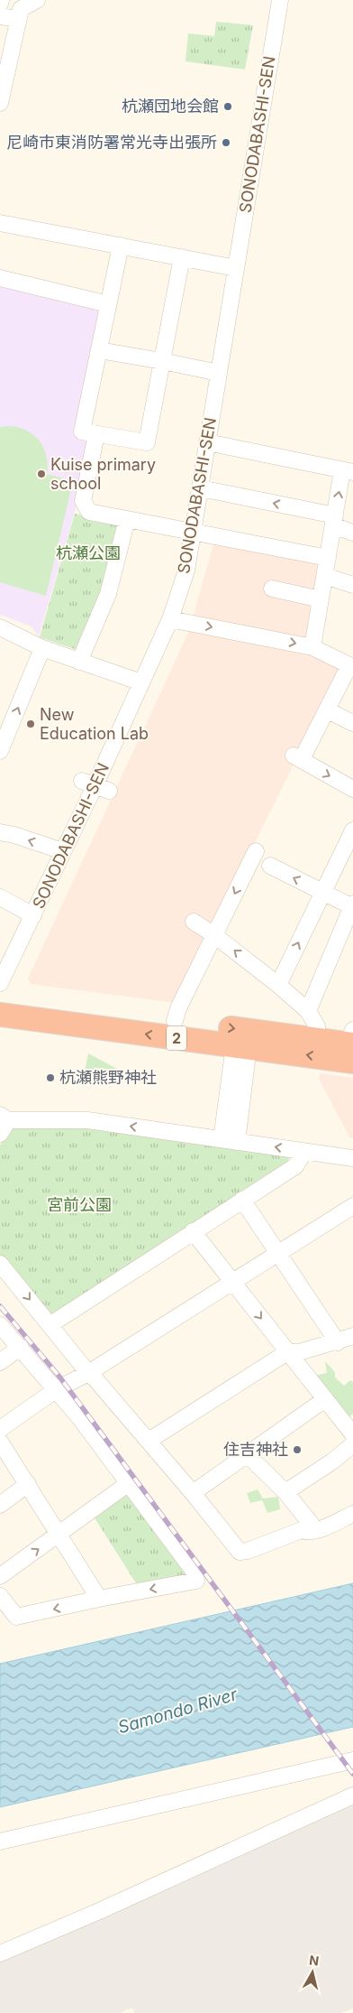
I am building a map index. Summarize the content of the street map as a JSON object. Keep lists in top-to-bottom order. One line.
{"streets":{"highway":["2"],"street":["SONODABASHI-SEN"]},"water":["Samondo River"],"parks":["杭瀬公園","宮前公園"],"places":["杭瀬団地会館","尼崎市東消防署常光寺出張所","Kuise primary school","New Education Lab","杭瀬熊野神社","住吉神社"],"north":"top"}
